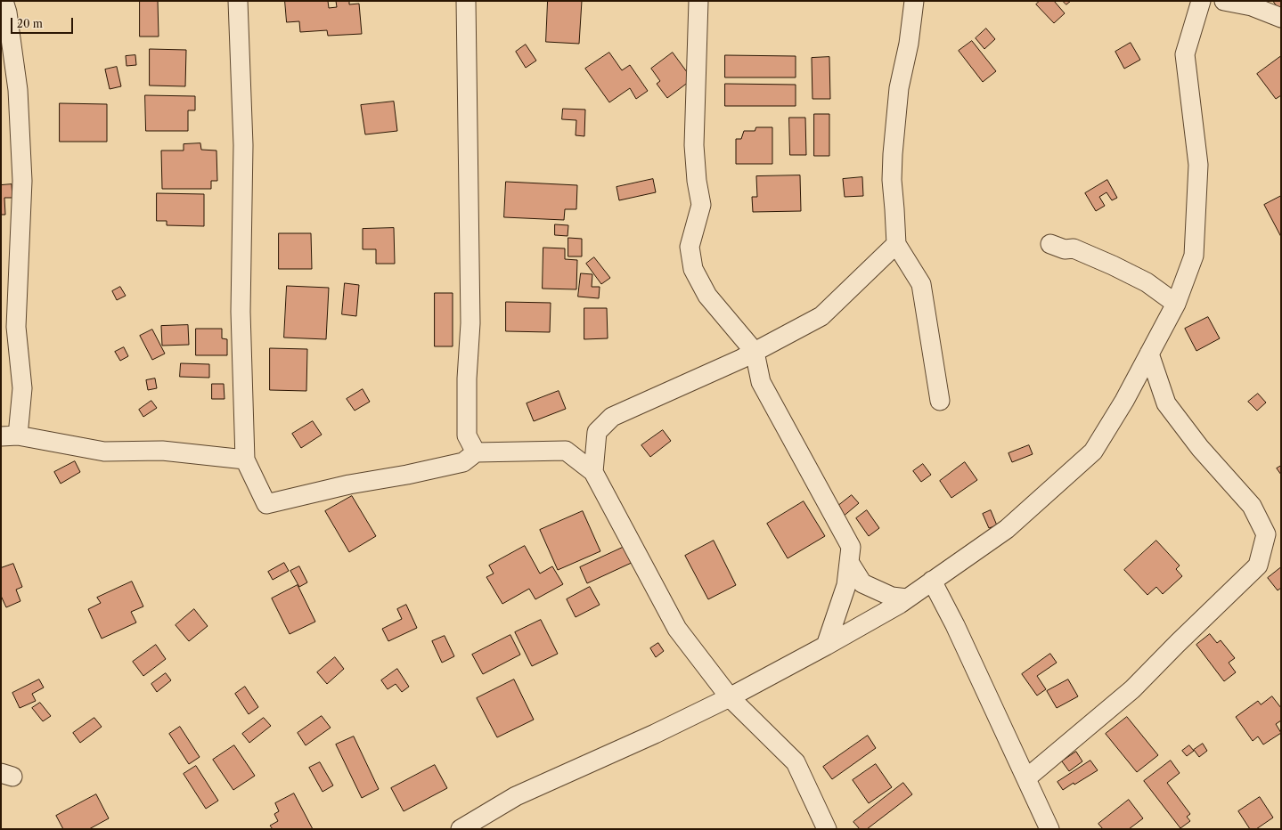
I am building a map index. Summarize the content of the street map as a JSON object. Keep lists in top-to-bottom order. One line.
{"scale_bar":"20 m"}
